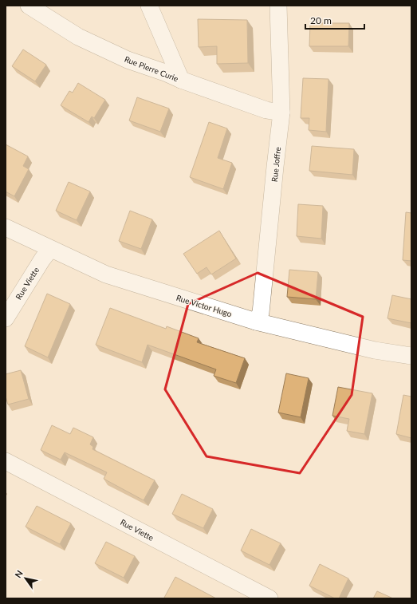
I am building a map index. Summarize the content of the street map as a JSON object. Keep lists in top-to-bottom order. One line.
{"streets":{"street":["Rue Pierre Curie","Rue Joffre","Rue Viette","Rue Victor Hugo"]},"crossings":[["Rue Pierre Curie","Rue Joffre"],["Rue Joffre","Rue Victor Hugo"],["Rue Viette","Rue Victor Hugo"]],"scale_bar":"20 m","north":"top left"}
